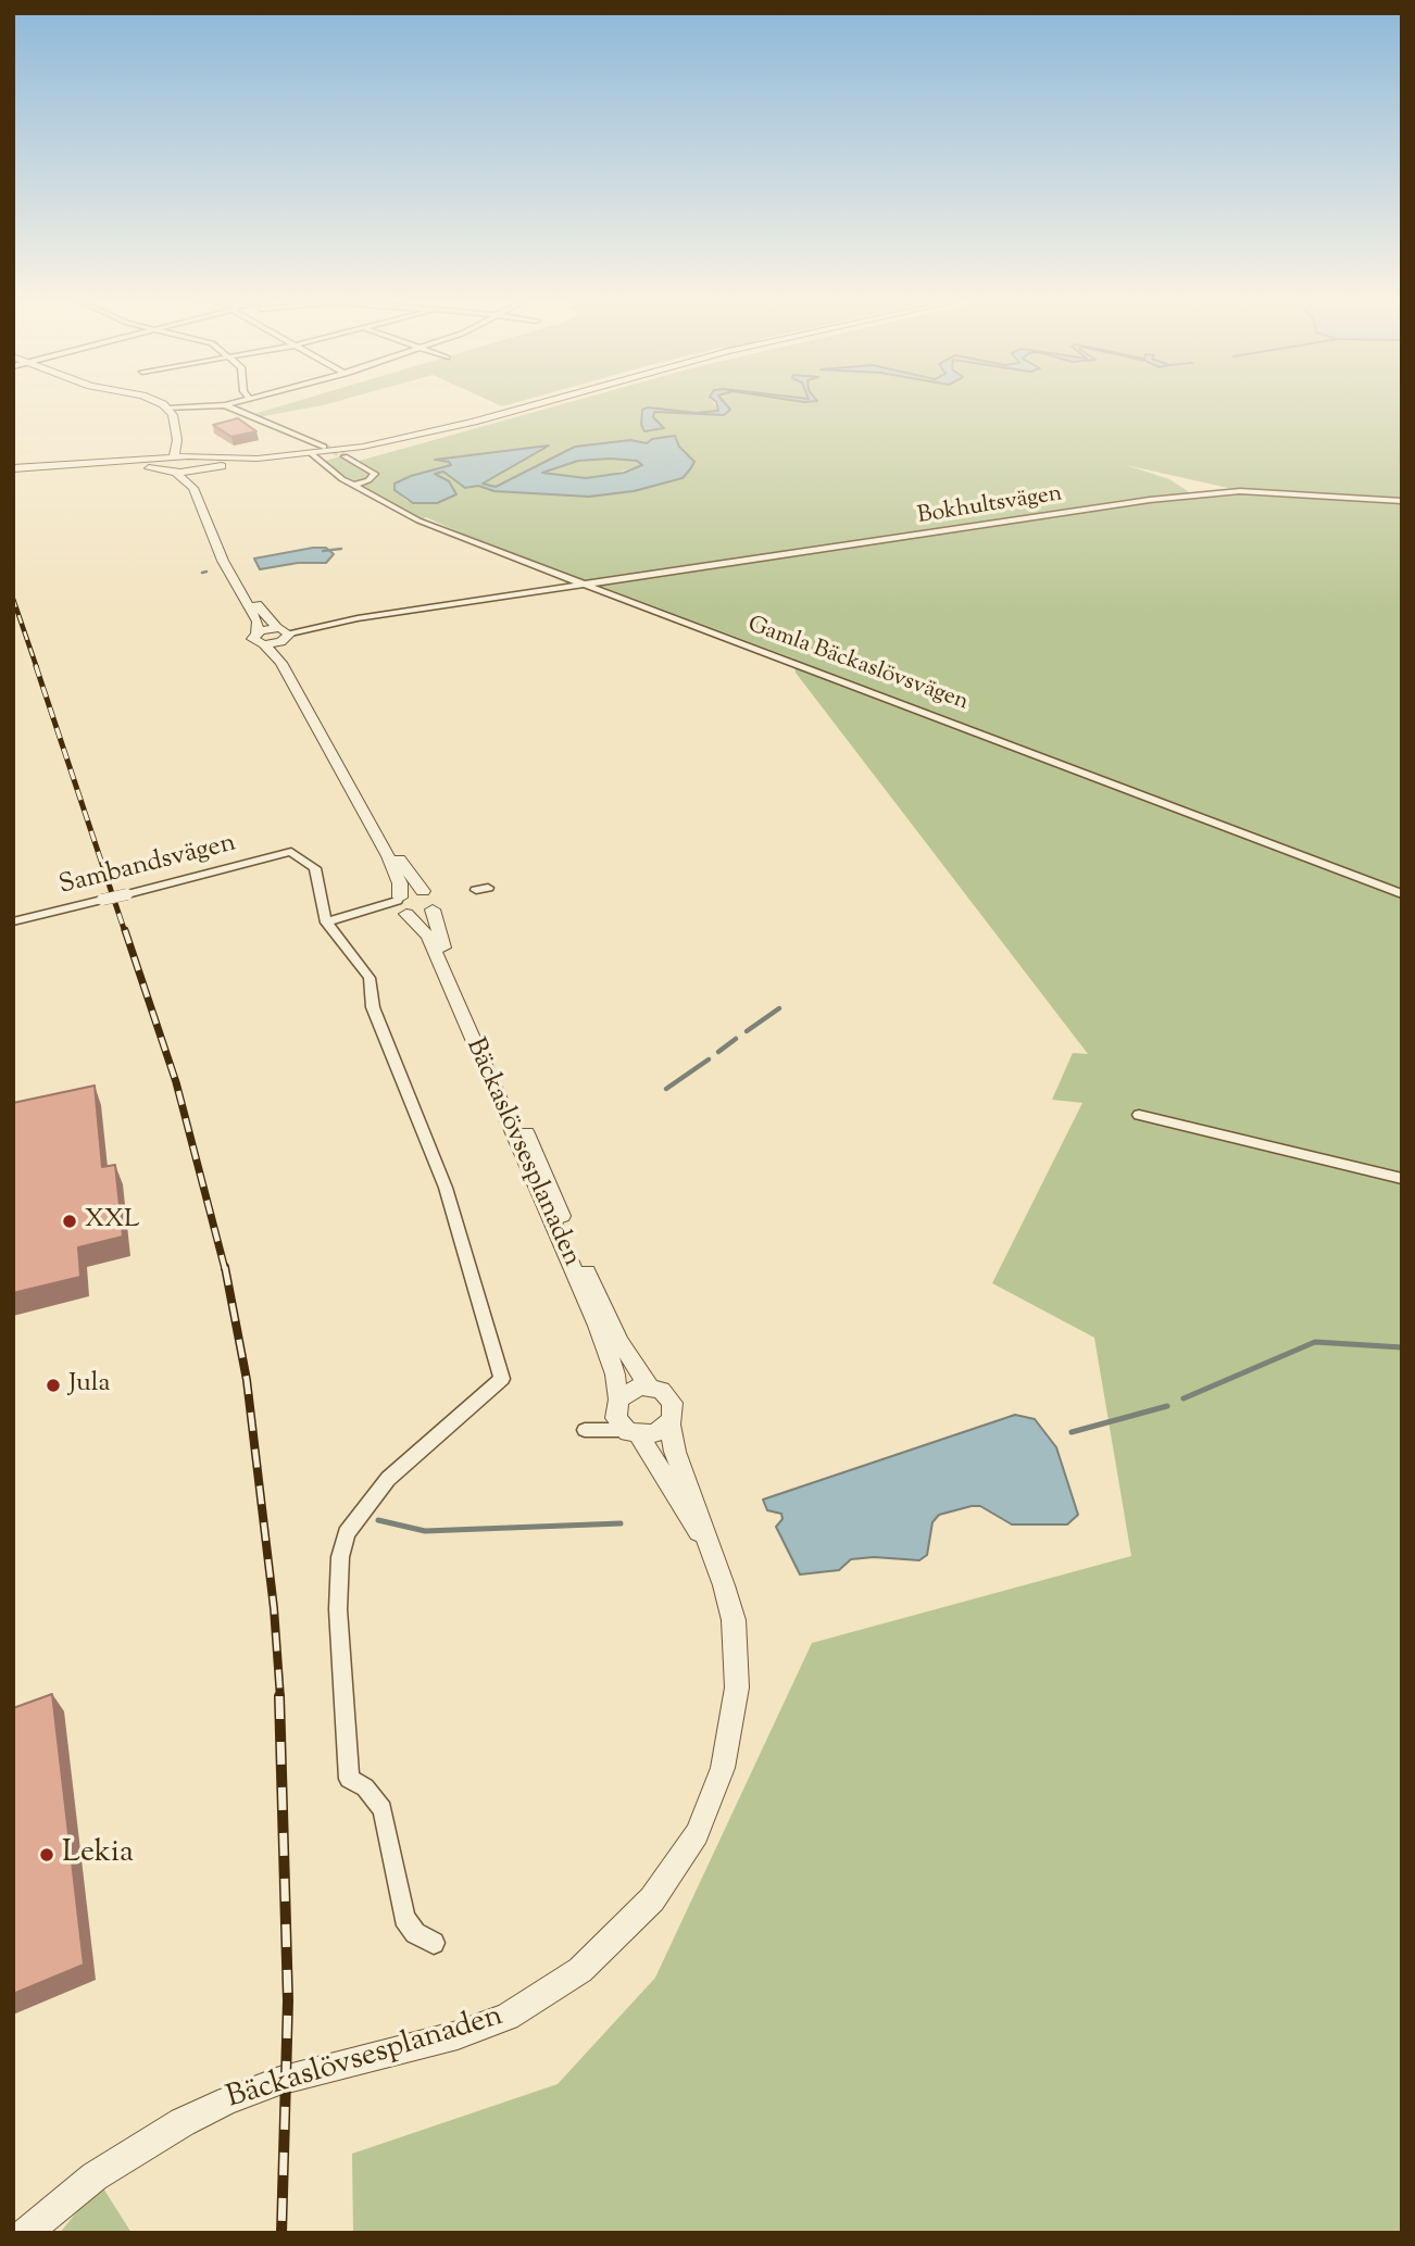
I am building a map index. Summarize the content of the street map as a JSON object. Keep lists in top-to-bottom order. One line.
{"streets":{"street":["Bokhultsvägen","Gamla Bäckaslövsvägen","Sambandsvägen","Bäckaslövsesplanaden"]},"crossings":[["Bokhultsvägen","Gamla Bäckaslövsvägen"],["Bokhultsvägen","Bäckaslövsesplanaden"]],"places":["XXL","Jula","Lekia"]}
